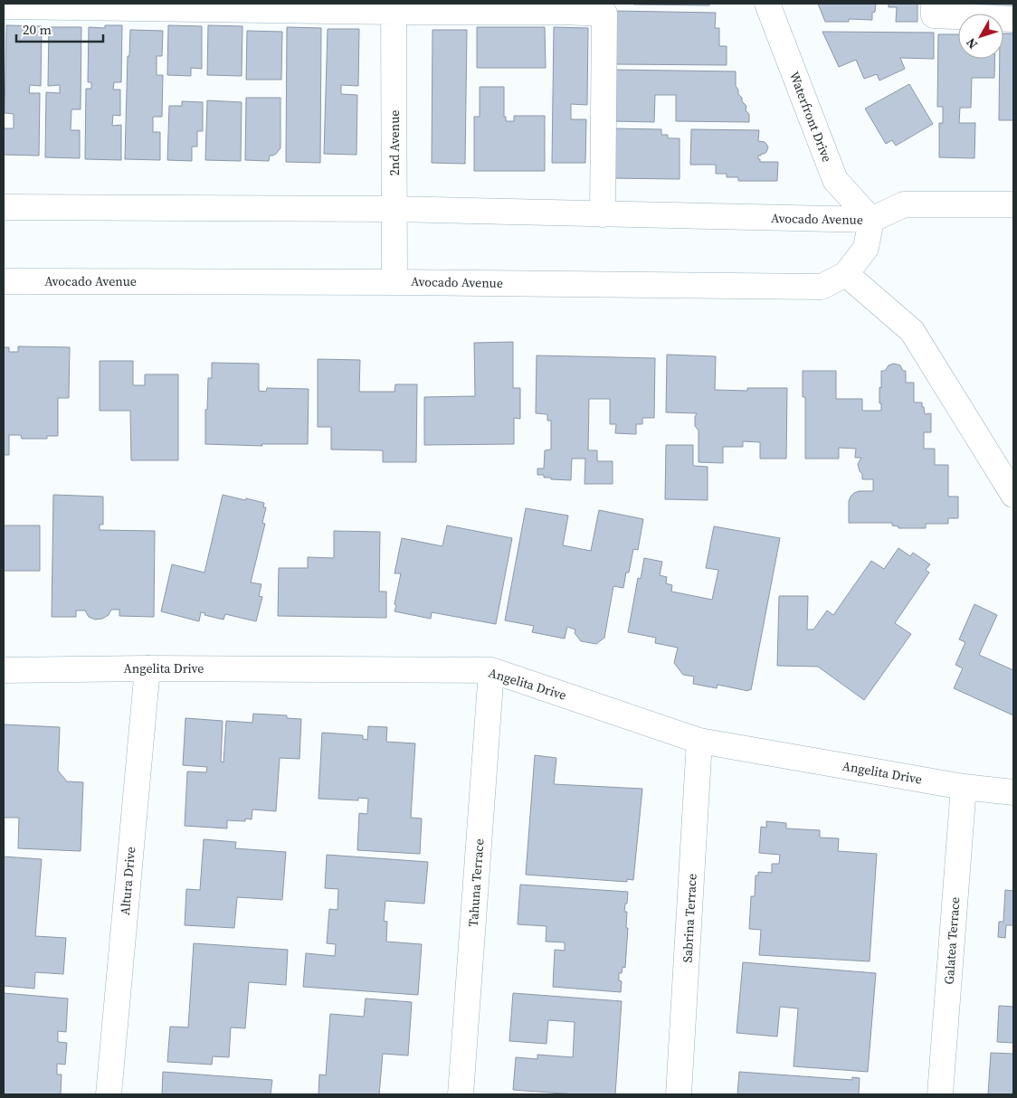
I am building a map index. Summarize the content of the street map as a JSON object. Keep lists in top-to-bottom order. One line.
{"streets":{"street":["Waterfront Drive","2nd Avenue","Avocado Avenue","Angelita Drive","Altura Drive","Tahuna Terrace","Sabrina Terrace","Galatea Terrace"]},"crossings":[["Waterfront Drive","Avocado Avenue"],["2nd Avenue","Avocado Avenue"],["Angelita Drive","Altura Drive"],["Angelita Drive","Tahuna Terrace"],["Angelita Drive","Sabrina Terrace"],["Angelita Drive","Galatea Terrace"]],"scale_bar":"20 m","north":"bottom left"}
